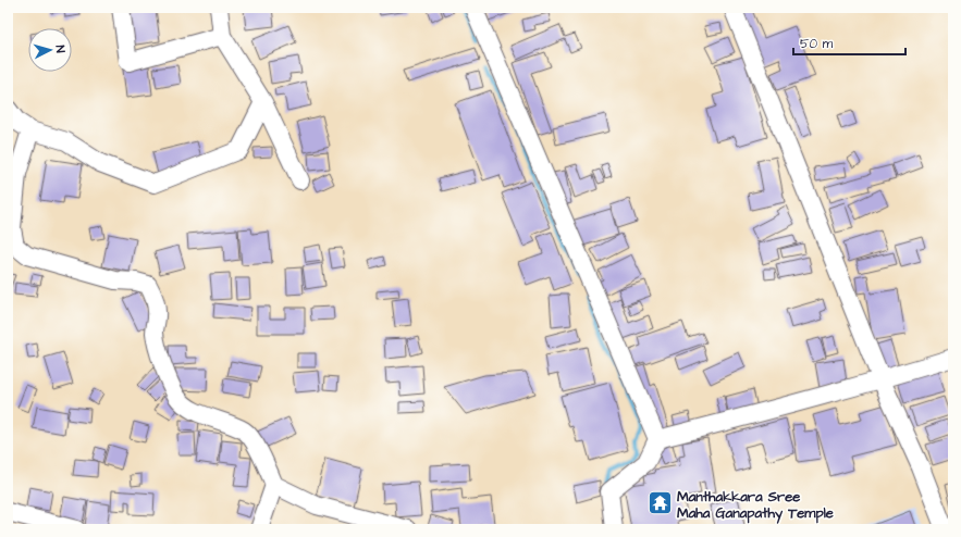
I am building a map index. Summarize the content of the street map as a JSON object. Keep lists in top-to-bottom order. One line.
{"places":{"temple":["Manthakkara Sree Maha Ganapathy Temple"]},"scale_bar":"50 m","north":"right"}
